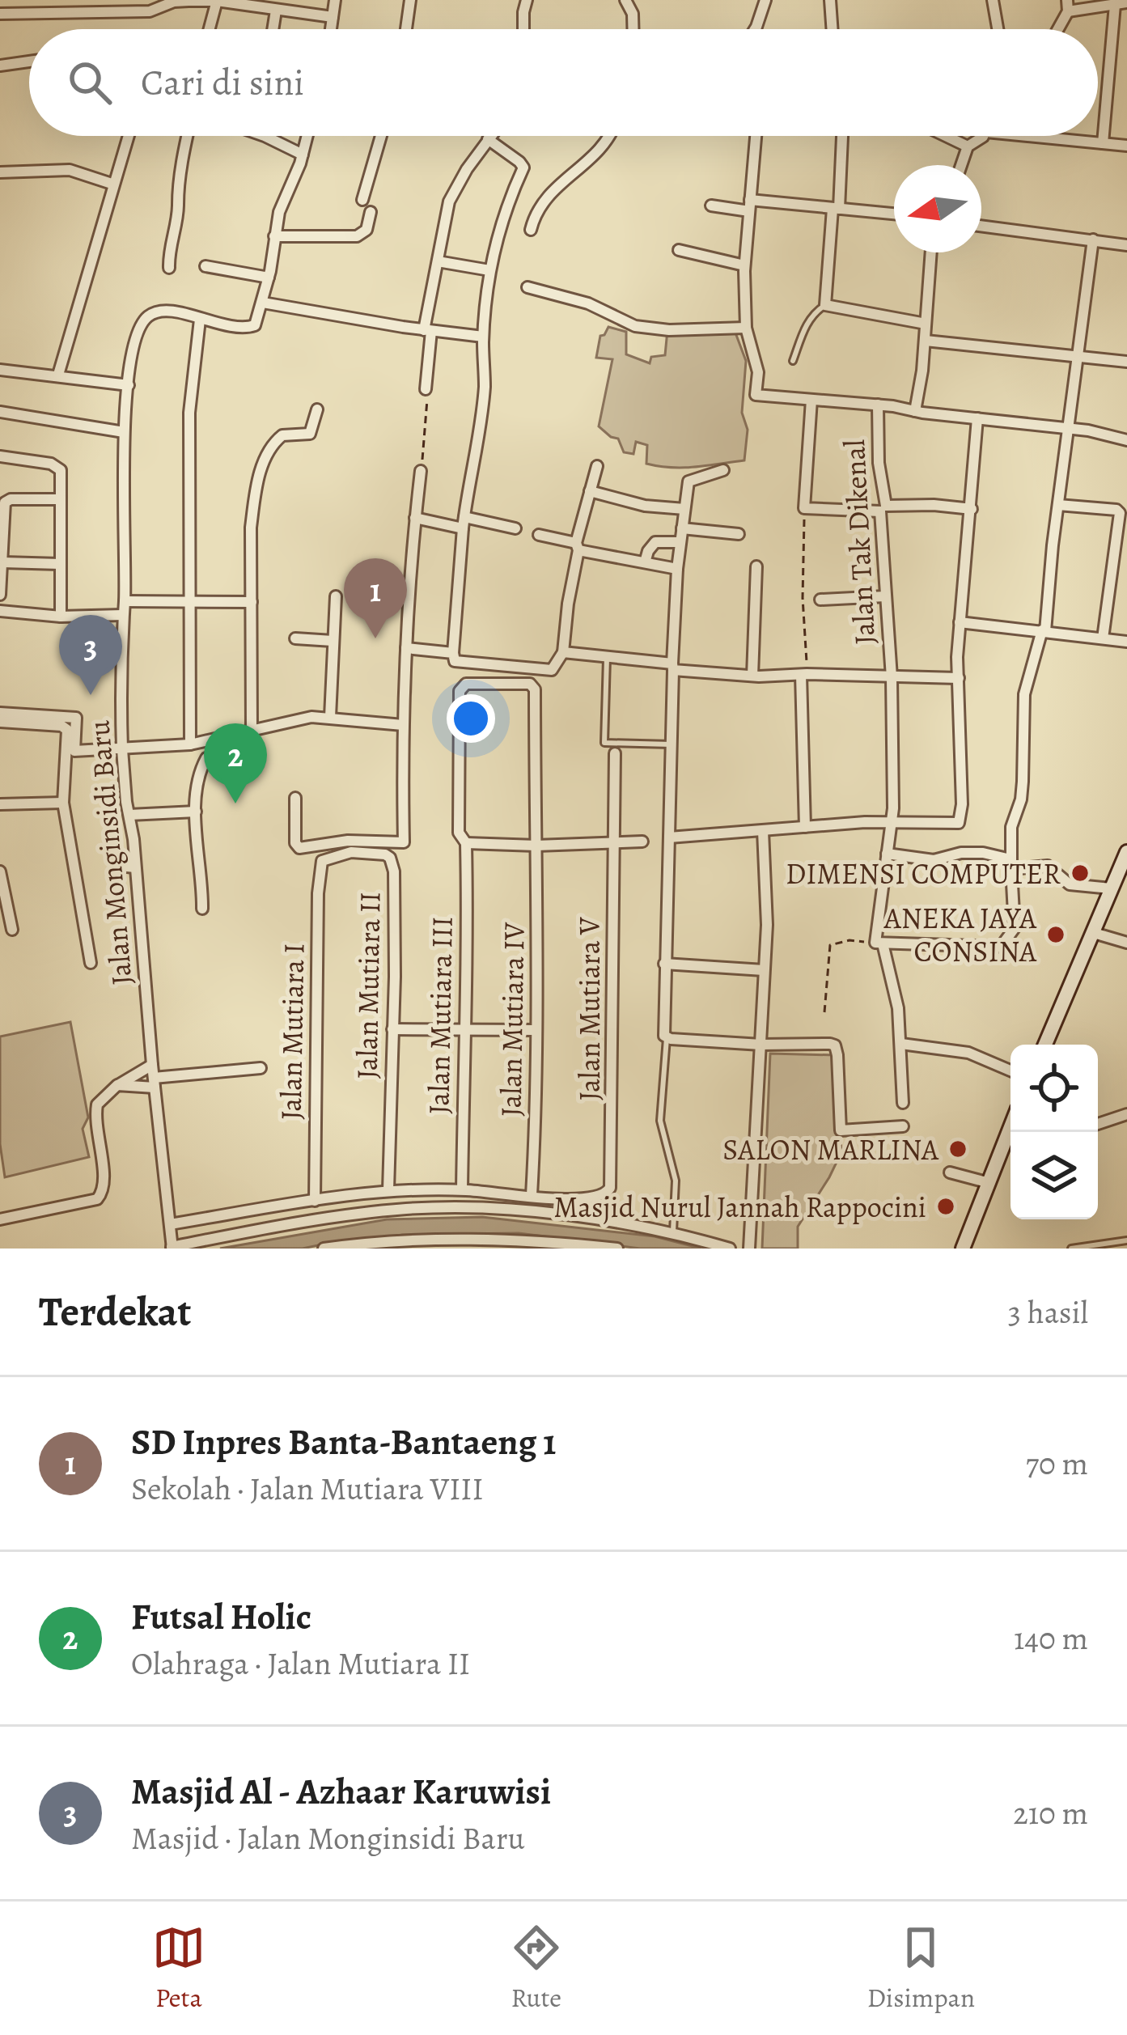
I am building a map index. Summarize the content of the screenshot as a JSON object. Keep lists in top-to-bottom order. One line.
{"streets":{"street":["Jalan Tak Dikenal","Jalan Monginsidi Baru","Jalan Mutiara II","Jalan Mutiara V","Jalan Mutiara III","Jalan Mutiara IV","Jalan Mutiara I"]},"crossings":[["Jalan Mutiara II","Jalan Mutiara I"],["Jalan Mutiara V","Jalan Mutiara IV"],["Jalan Mutiara III","Jalan Mutiara IV"]],"places":["DIMENSI COMPUTER","ANEKA JAYA CONSINA","SALON MARLINA","Masjid Nurul Jannah Rappocini"],"north":"left","page":{"search":"Cari di sini","pins":["1","3","2"],"heading":["Terdekat","3 hasil"],"list":[{"mark":"1","name":"SD Inpres Banta-Bantaeng 1","note":"Sekolah · Jalan Mutiara VIII","value":"70 m"},{"mark":"2","name":"Futsal Holic","note":"Olahraga · Jalan Mutiara II","value":"140 m"},{"mark":"3","name":"Masjid Al - Azhaar Karuwisi","note":"Masjid · Jalan Monginsidi Baru","value":"210 m"}],"nav":["Peta","Rute","Disimpan"]}}
